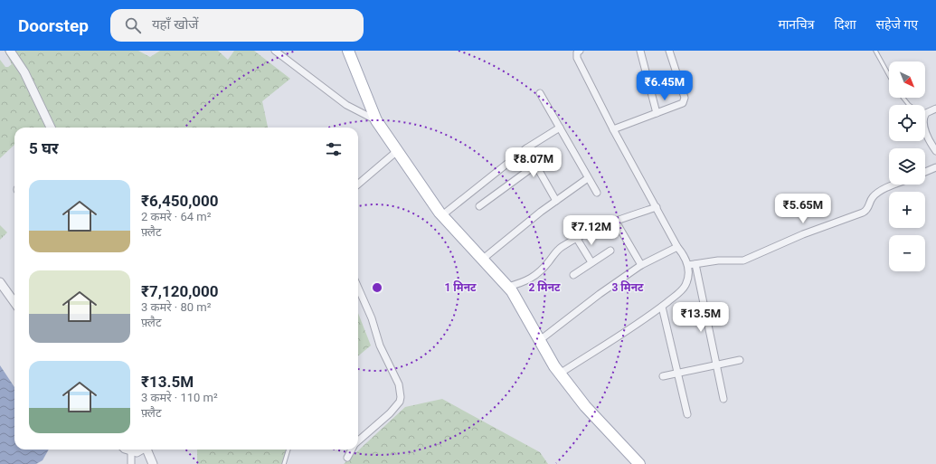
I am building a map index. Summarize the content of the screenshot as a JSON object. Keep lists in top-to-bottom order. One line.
{"north":"bottom right","page":{"header":"Doorstep","search":"यहाँ खोजें","nav":["मानचित्र","दिशा","सहेजे गए"],"map_buttons":["+","−"],"price":["₹6.45M","₹8.07M","₹5.65M","₹7.12M","₹13.5M"],"heading":"5 घर","list":[{"name":"₹6,450,000","note":"2 कमरे · 64 m² · फ़्लैट"},{"name":"₹7,120,000","note":"3 कमरे · 80 m² · फ़्लैट"},{"name":"₹13.5M","note":"3 कमरे · 110 m² · फ़्लैट"}]},"rings":["1 मिनट","2 मिनट","3 मिनट"]}
